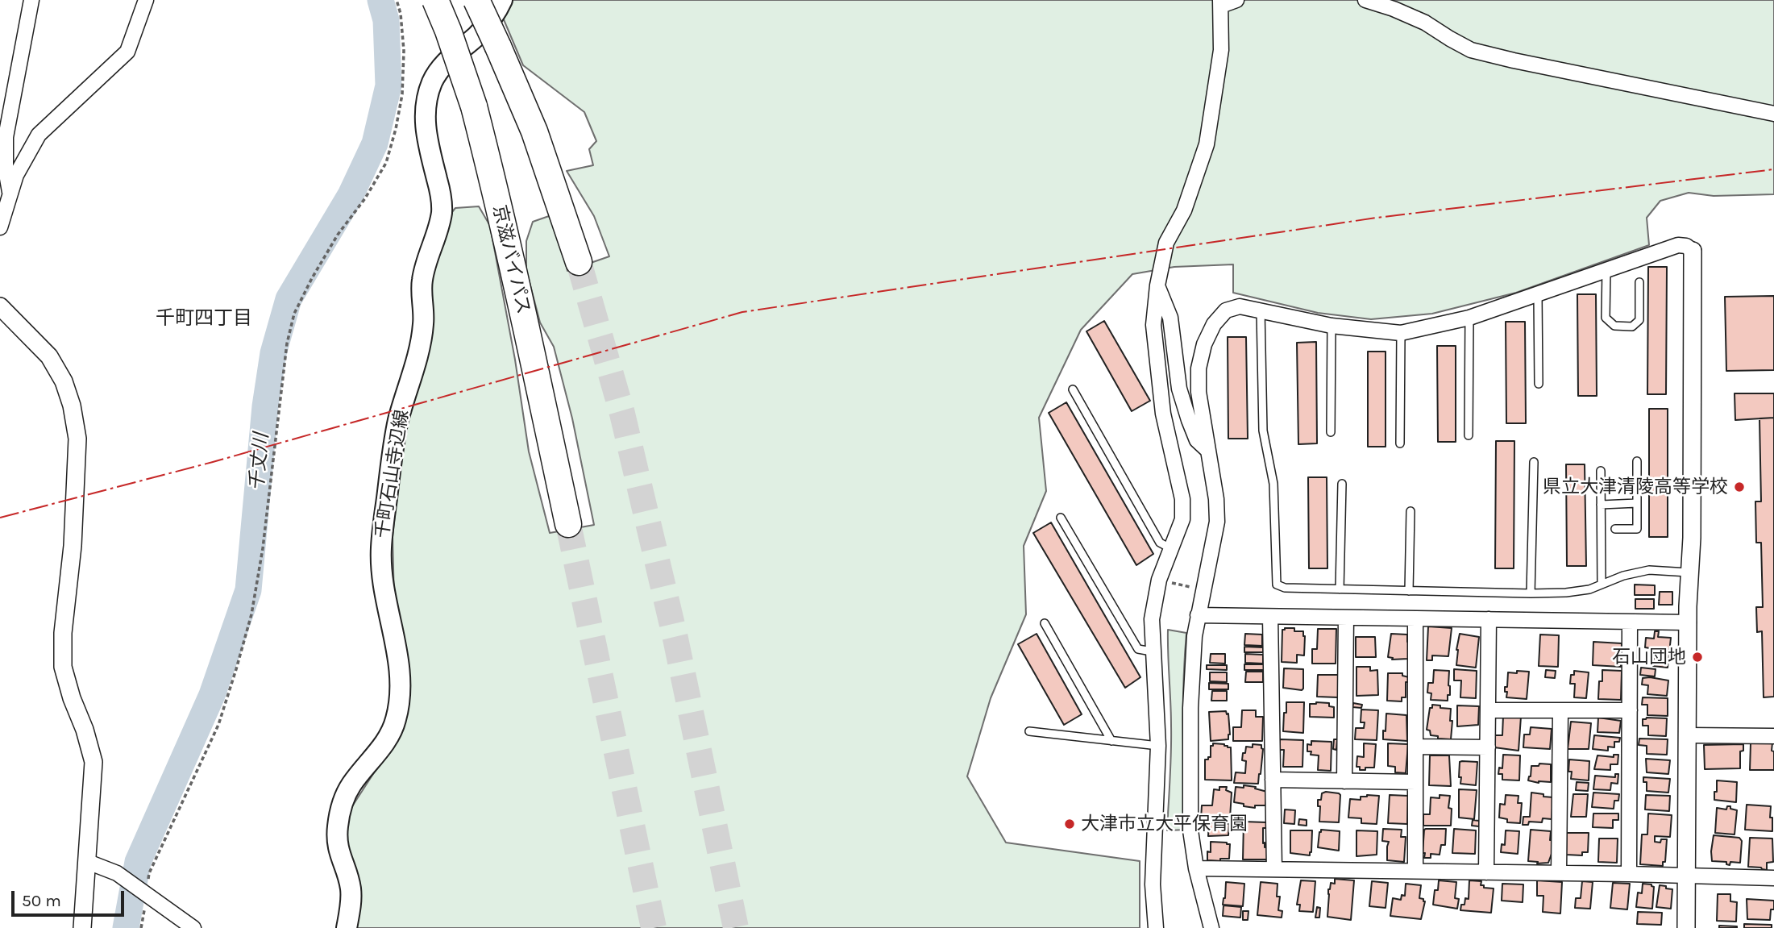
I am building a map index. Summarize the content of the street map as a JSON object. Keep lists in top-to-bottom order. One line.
{"streets":{"highway":["京滋バイパス"],"main road":["千町石山寺辺線"]},"districts":["千町四丁目"],"water":["千丈川"],"places":["県立大津清陵高等学校","石山団地","大津市立大平保育園"],"scale_bar":"50 m"}
